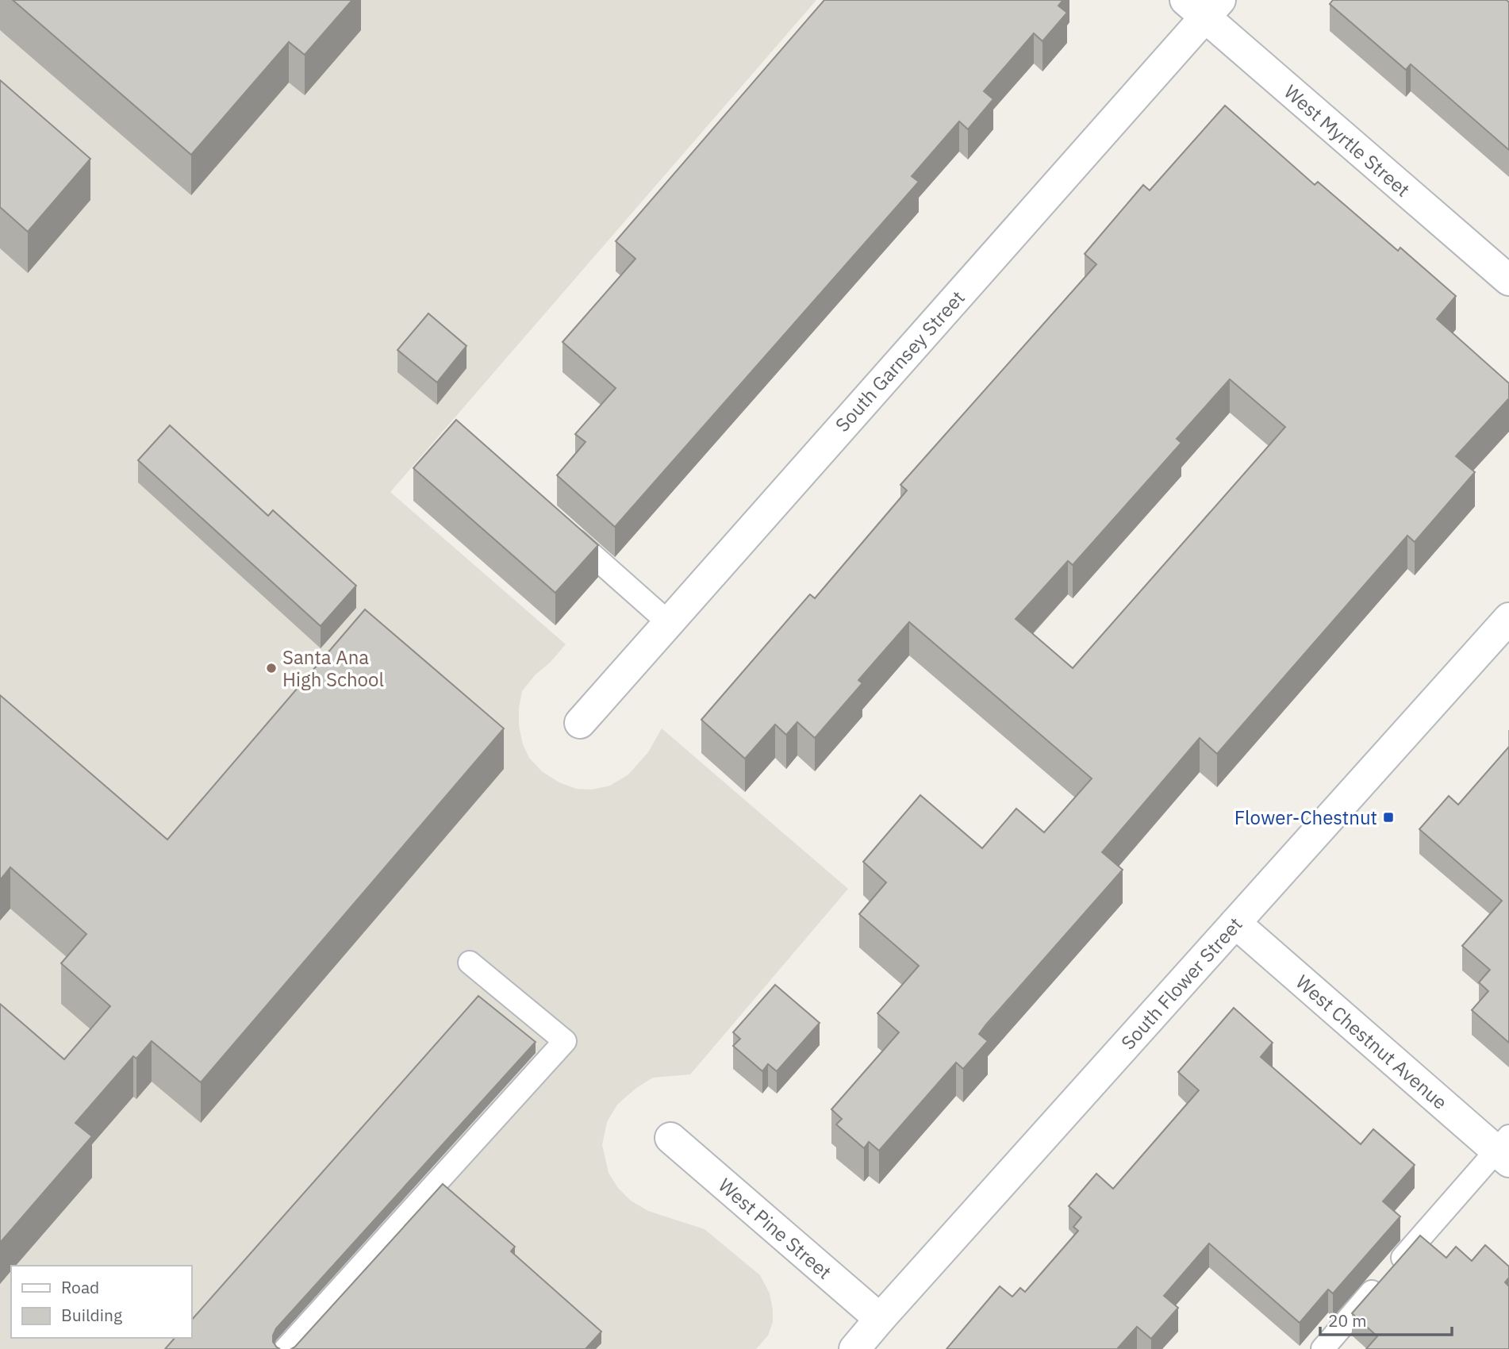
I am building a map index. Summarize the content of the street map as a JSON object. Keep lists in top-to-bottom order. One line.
{"streets":{"street":["West Myrtle Street","South Garnsey Street","South Flower Street","West Chestnut Avenue","West Pine Street"]},"crossings":[["West Myrtle Street","South Garnsey Street"],["South Flower Street","West Chestnut Avenue"],["South Flower Street","West Pine Street"]],"places":{"other":["Santa Ana High School"],"transit":["Flower-Chestnut"]},"legend":["Road","Building"],"scale_bar":"20 m"}
